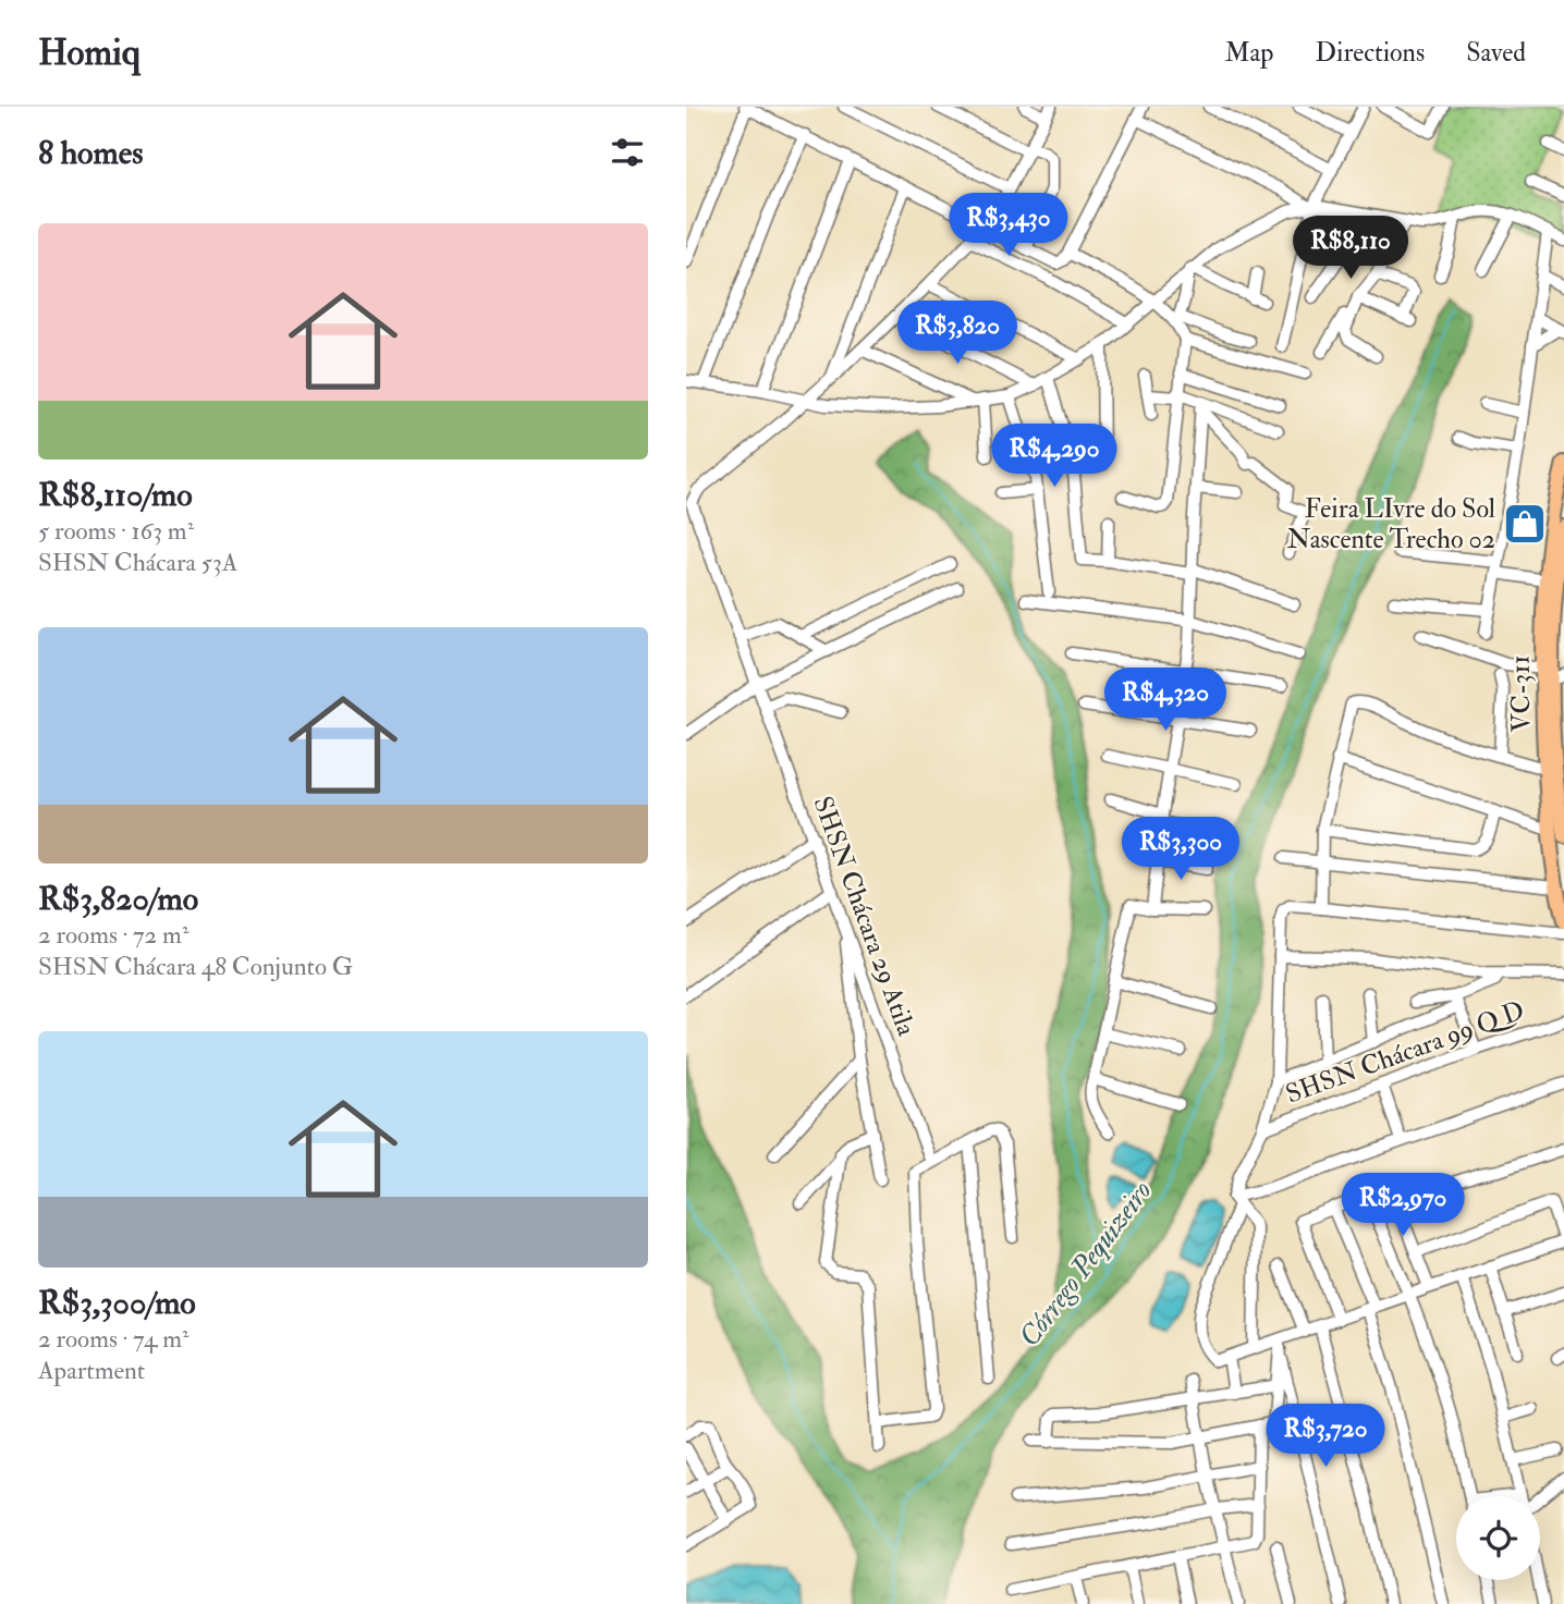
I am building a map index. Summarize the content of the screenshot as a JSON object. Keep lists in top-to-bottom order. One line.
{"streets":{"main road":["VC-311"],"street":["SHSN Chácara 29 Atila","SHSN Chácara 99 Q D"]},"water":["Córrego Pequizeiro"],"places":{"shop":["Feira LIvre do Sol Nascente Trecho 02"]},"page":{"header":"Homiq","nav":["Map","Directions","Saved"],"heading":"8 homes","price":["R$3,430","R$8,110","R$3,820","R$4,290","R$4,320","R$3,300","R$2,970","R$3,720"],"list":[{"name":"R$8,110/mo","note":"5 rooms · 163 m² · SHSN Chácara 53A"},{"name":"R$3,820/mo","note":"2 rooms · 72 m² · SHSN Chácara 48 Conjunto G"},{"name":"R$3,300/mo","note":"2 rooms · 74 m² · Apartment"}]}}
